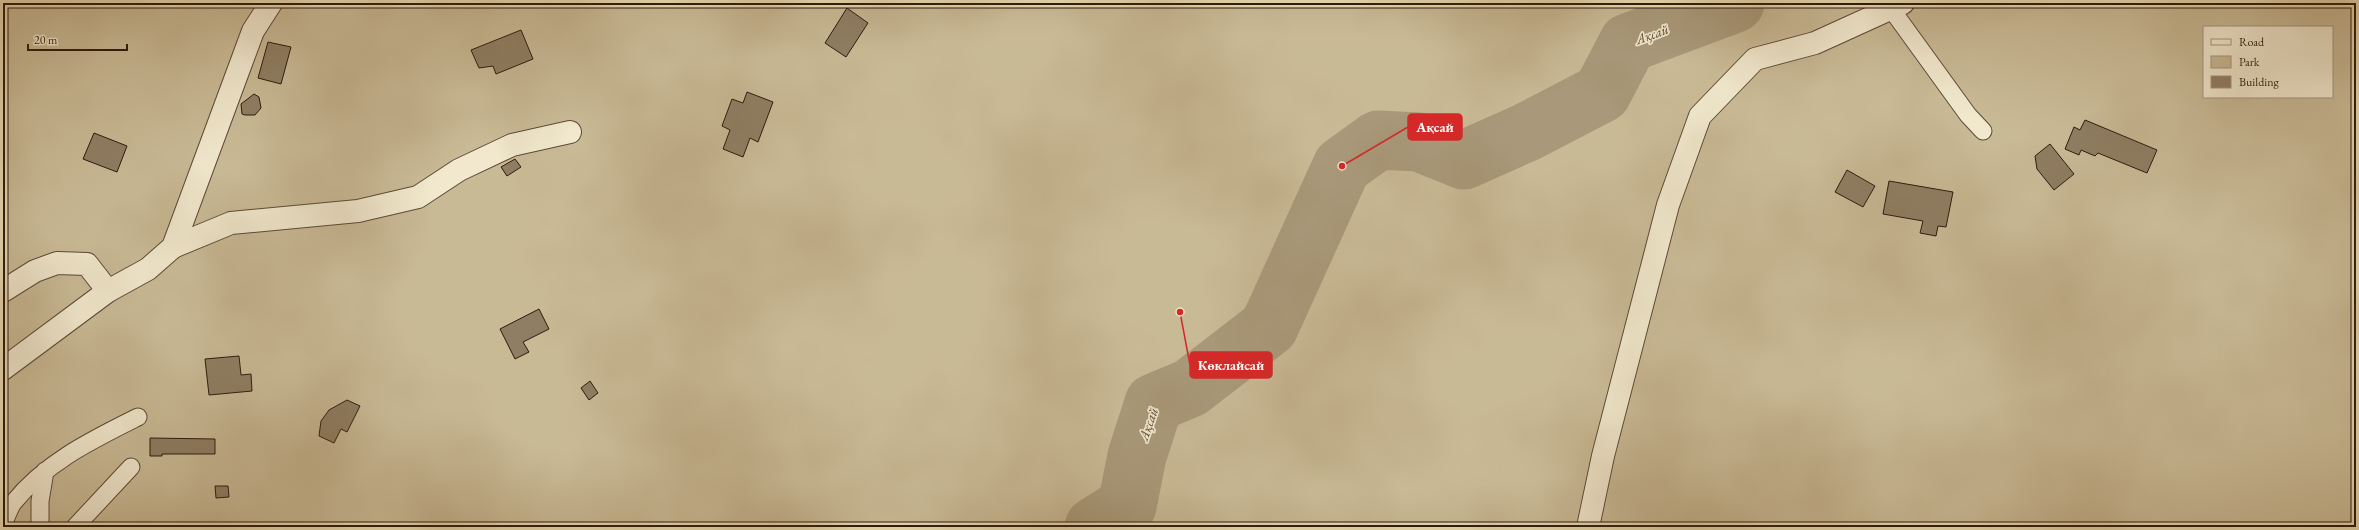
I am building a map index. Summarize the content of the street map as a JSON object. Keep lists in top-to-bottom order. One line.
{"water":["Ақсай"],"places":["Ақсай","Көклайсай"],"legend":["Road","Park","Building"],"scale_bar":"20 m"}
